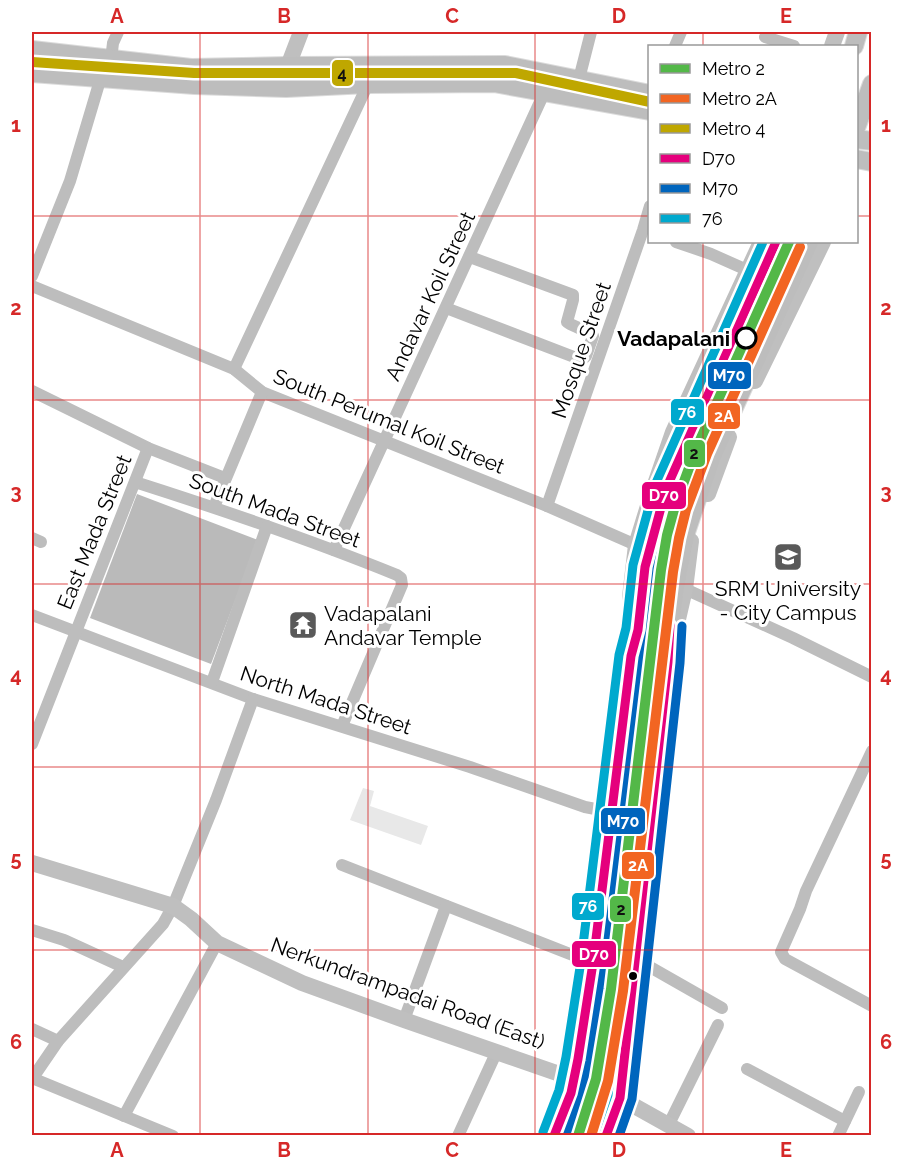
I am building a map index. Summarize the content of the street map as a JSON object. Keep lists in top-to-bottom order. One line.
{"streets":{"street":["Andavar Koil Street","Mosque Street","South Perumal Koil Street","South Mada Street","East Mada Street","North Mada Street","Nerkundrampadai Road (East)"]},"crossings":[["Andavar Koil Street","South Perumal Koil Street"],["Andavar Koil Street","South Mada Street"],["Mosque Street","South Perumal Koil Street"],["South Mada Street","East Mada Street"],["South Mada Street","North Mada Street"],["East Mada Street","North Mada Street"]],"places":{"other":["Vadapalani"],"school or university":["SRM University - City Campus"],"temple":["Vadapalani Andavar Temple"]},"lines":["metro line 4","metro line 2","transit line D70","transit line 76","metro line 2A","transit line M70"],"legend":["Metro 2","Metro 2A","Metro 4","D70","M70","76"],"grid":{"columns":["A","B","C","D","E"],"rows":["1","2","3","4","5","6"]}}
